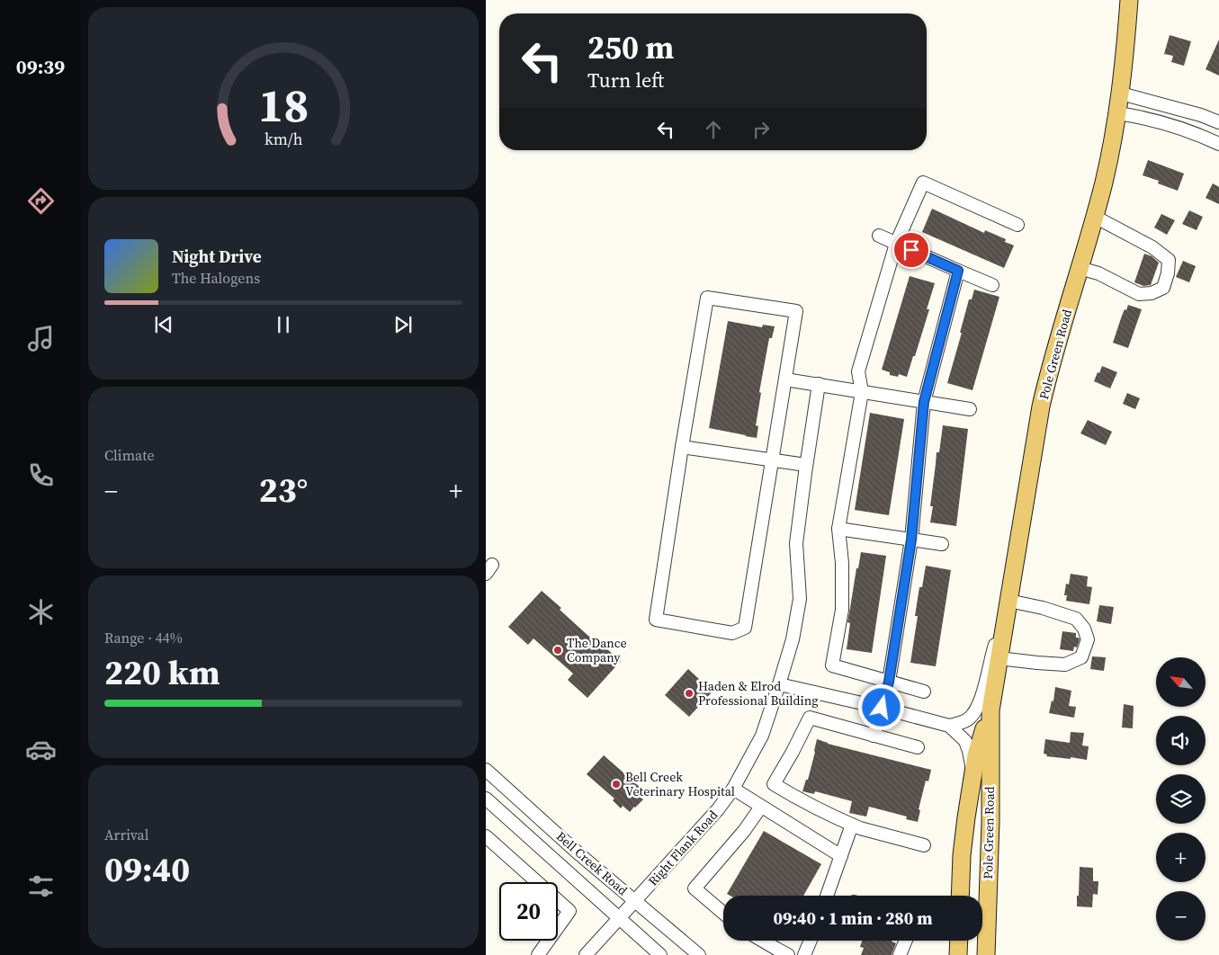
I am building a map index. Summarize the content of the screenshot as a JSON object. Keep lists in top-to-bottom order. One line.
{"streets":{"main road":["Pole Green Road"],"street":["Right Flank Road","Bell Creek Road"]},"crossings":[["Right Flank Road","Bell Creek Road"]],"places":["The Dance Company","Haden & Elrod Professional Building","Bell Creek Veterinary Hospital"],"north":"top left","page":{"tabs":"09:39","turn":["250 m","Turn left"],"song":["Night Drive","The Halogens"],"tile":["Climate",["Range · 44%","220 km"],["Arrival","09:40"]],"heat":["−","23°","+"],"map_buttons":["+","−"],"limit":"20","trip":"09:40 · 1 min · 280 m","gauge":["18","km/h"]}}
